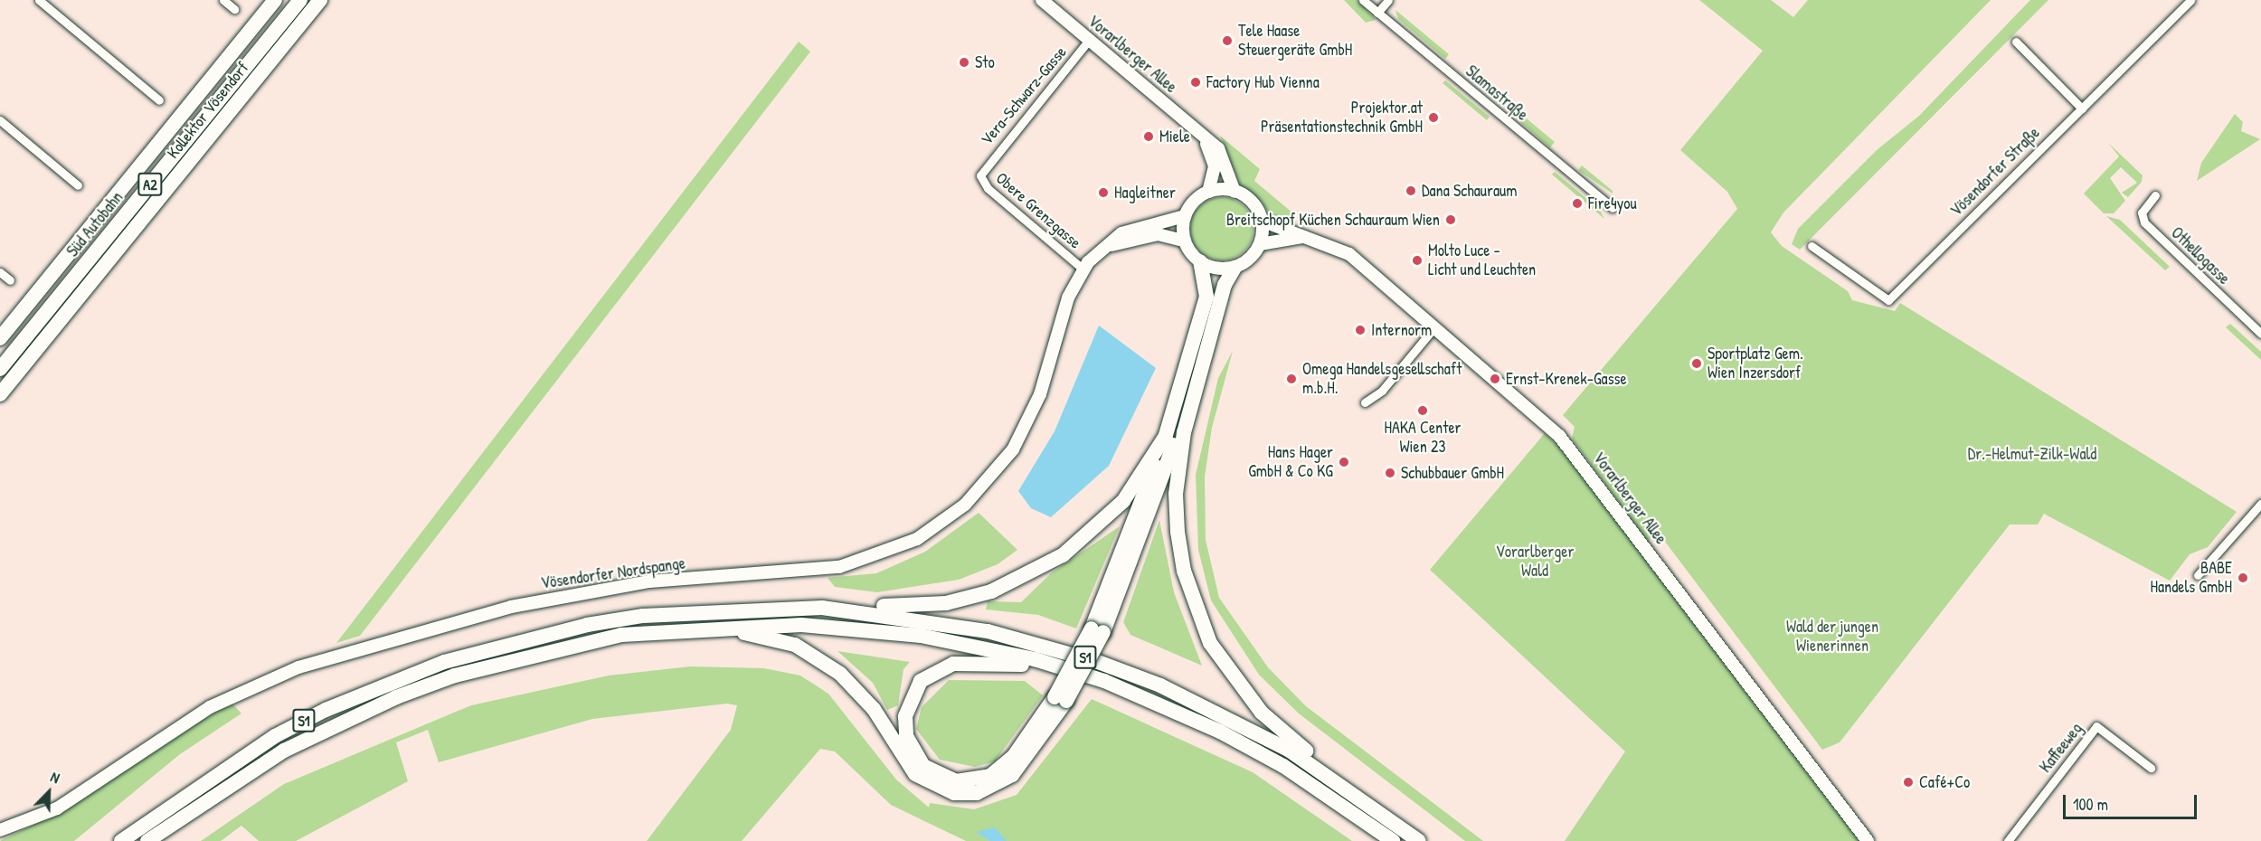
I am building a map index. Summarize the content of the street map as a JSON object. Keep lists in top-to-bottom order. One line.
{"streets":{"highway":["Kollektor Vösendorf","A2","Süd Autobahn","S1"],"main road":["Vorarlberger Allee","Vösendorfer Nordspange"],"street":["Slamastraße","Vera-Schwarz-Gasse","Vösendorfer Straße","Obere Grenzgasse","Othellogasse","Kaffeeweg"]},"crossings":[["Vorarlberger Allee","Vera-Schwarz-Gasse"],["Vorarlberger Allee","Vösendorfer Nordspange"],["Vera-Schwarz-Gasse","Obere Grenzgasse"],["Obere Grenzgasse","Vösendorfer Nordspange"]],"parks":["Dr.-Helmut-Zilk-Wald","Vorarlberger Wald","Wald der jungen Wienerinnen"],"places":["Tele Haase Steuergeräte GmbH","Sto","Factory Hub Vienna","Projektor.at Präsentationstechnik GmbH","Miele","Dana Schauraum","Hagleitner","Fire4you","Breitschopf Küchen Schauraum Wien","Molto Luce - Licht und Leuchten","Internorm","Sportplatz Gem. Wien Inzersdorf","Omega Handelsgesellschaft m.b.H.","Ernst-Krenek-Gasse","HAKA Center Wien 23","Hans Hager GmbH & Co KG","Schubbauer GmbH","BABE Handels GmbH","Café+Co"],"scale_bar":"100 m","north":"top right"}
